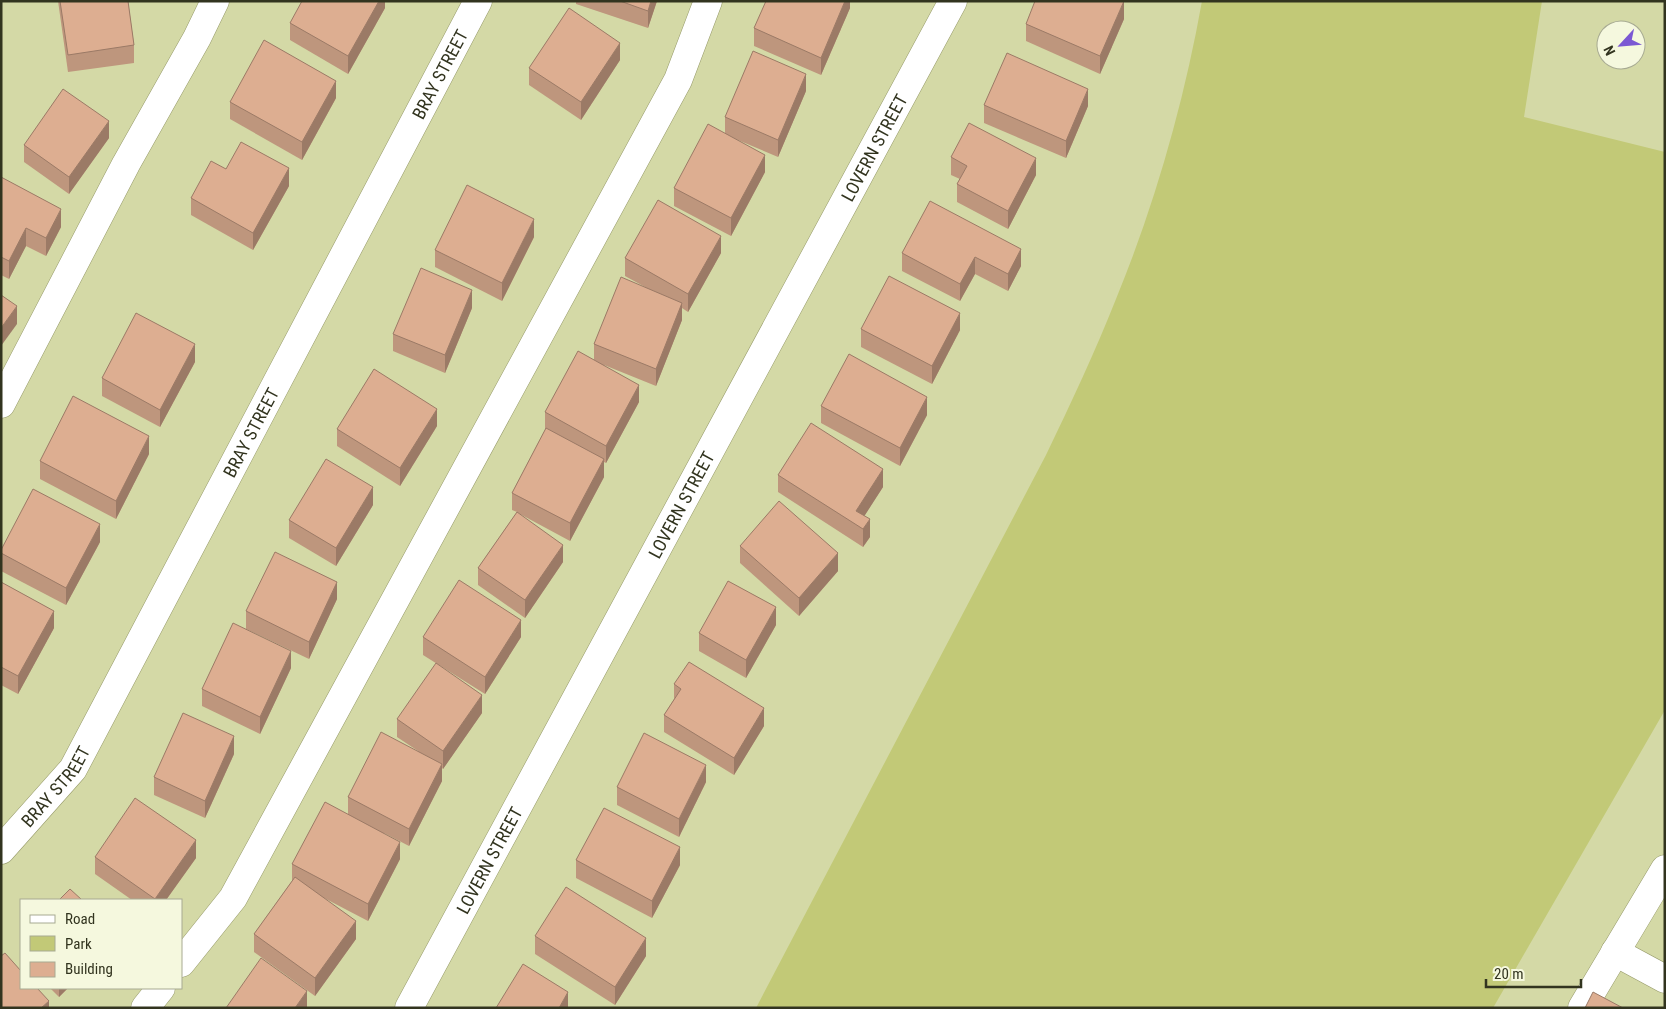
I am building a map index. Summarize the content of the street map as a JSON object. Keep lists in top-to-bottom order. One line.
{"streets":{"street":["BRAY STREET","LOVERN STREET"]},"legend":["Road","Park","Building"],"scale_bar":"20 m","north":"bottom left"}
